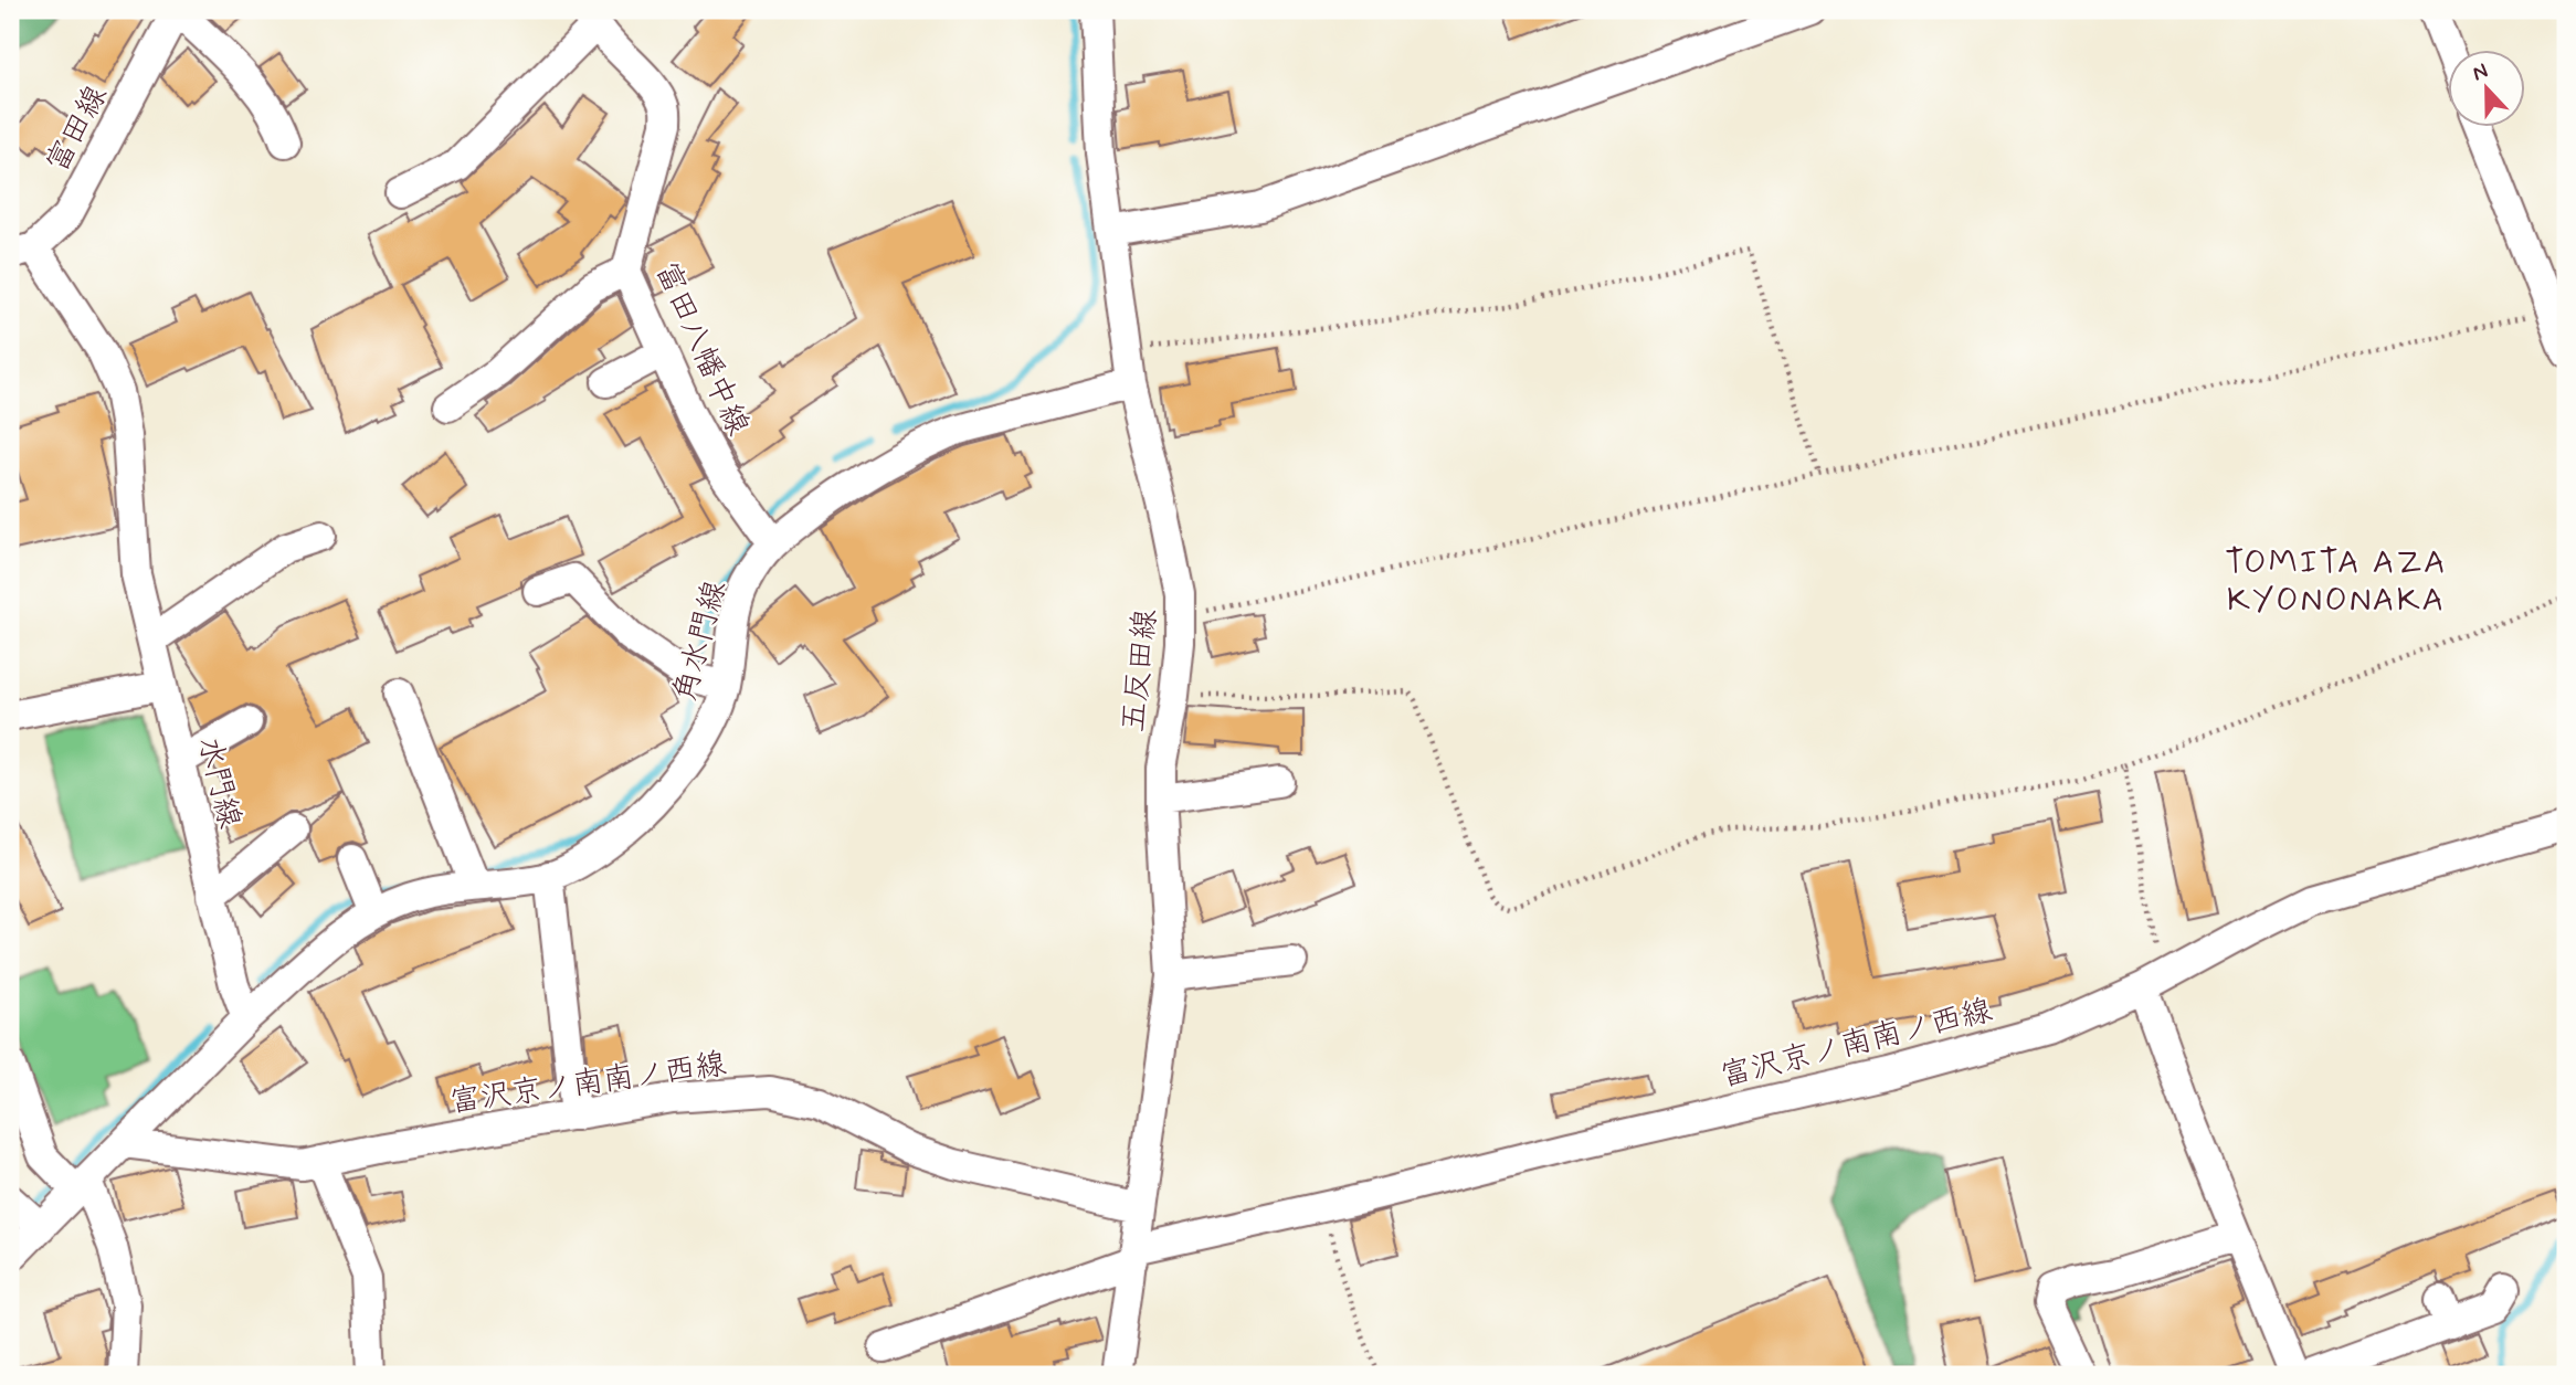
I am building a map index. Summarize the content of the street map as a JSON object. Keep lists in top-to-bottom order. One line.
{"streets":{"street":["富田線","富田八幡中線","角水門線","五反田線","水門線","富沢京ノ南南ノ西線"]},"crossings":[["富田線","水門線"],["富田八幡中線","角水門線"],["角水門線","五反田線"],["角水門線","水門線"],["五反田線","富沢京ノ南南ノ西線"]],"districts":["TOMITA AZA KYONONAKA"],"north":"top"}
